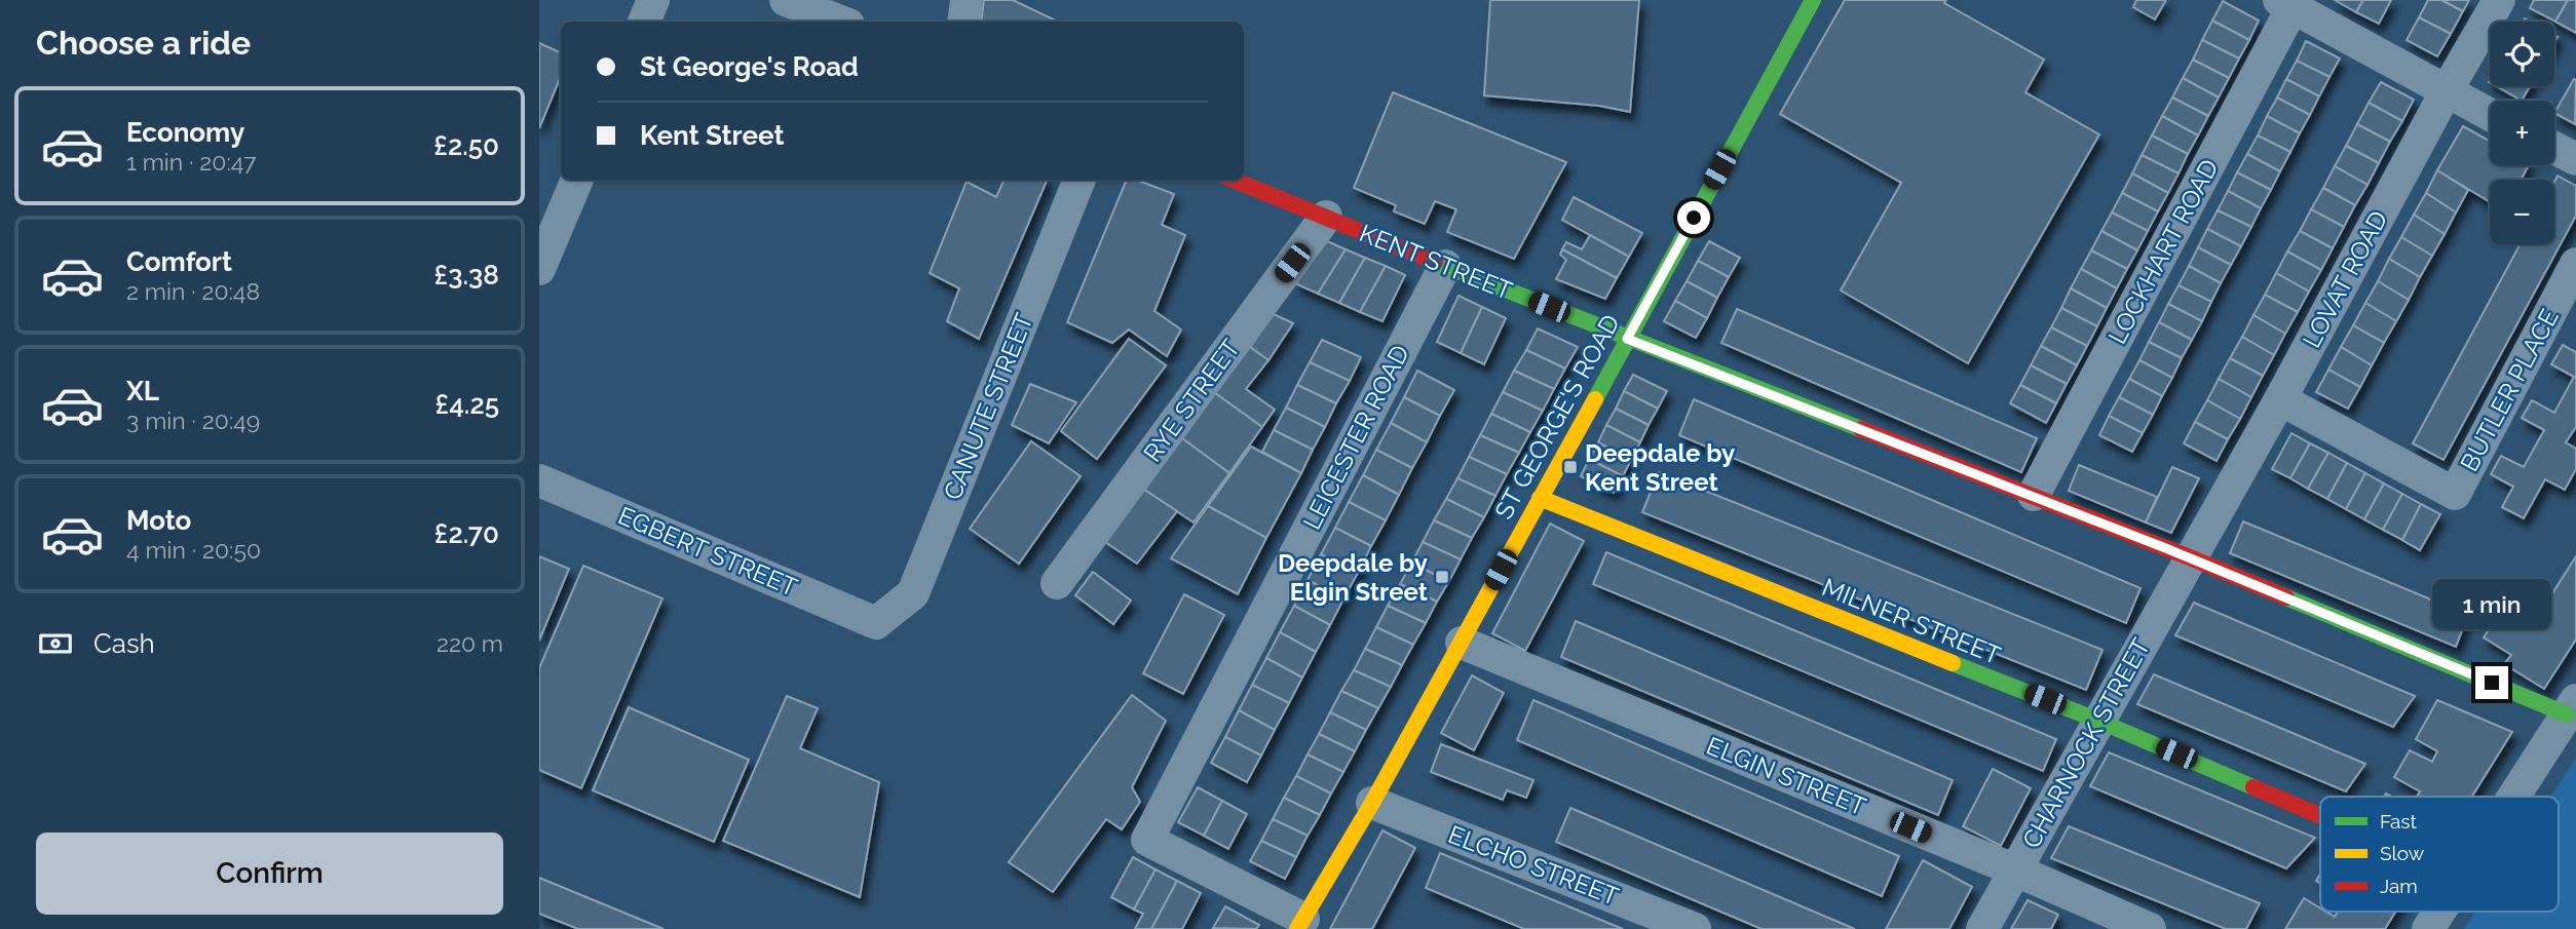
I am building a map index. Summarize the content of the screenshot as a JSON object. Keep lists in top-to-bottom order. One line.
{"streets":{"street":["LOCKHART ROAD","KENT STREET","LOVAT ROAD","BUTLER PLACE","RYE STREET","CANUTE STREET","ST GEORGE'S ROAD","LEICESTER ROAD","EGBERT STREET","MILNER STREET","CHARNOCK STREET","ELGIN STREET","ELCHO STREET"]},"crossings":[["LOCKHART ROAD","KENT STREET"],["KENT STREET","LOVAT ROAD"],["KENT STREET","RYE STREET"],["KENT STREET","ST GEORGE'S ROAD"],["KENT STREET","LEICESTER ROAD"],["KENT STREET","CHARNOCK STREET"],["LOVAT ROAD","BUTLER PLACE"],["LOVAT ROAD","CHARNOCK STREET"],["CANUTE STREET","EGBERT STREET"],["ST GEORGE'S ROAD","LEICESTER ROAD"],["ST GEORGE'S ROAD","MILNER STREET"],["ST GEORGE'S ROAD","ELGIN STREET"],["ST GEORGE'S ROAD","ELCHO STREET"],["MILNER STREET","CHARNOCK STREET"],["CHARNOCK STREET","ELGIN STREET"]],"places":{"transit":["Deepdale by Kent Street","Deepdale by Elgin Street"]},"legend":["Fast","Slow","Jam"],"page":{"heading":"Choose a ride","map_buttons":["+","−"],"banner":["St George's Road","Kent Street"],"list":[{"name":"Economy","note":"1 min · 20:47","value":"£2.50"},{"name":"Comfort","note":"2 min · 20:48","value":"£3.38"},{"name":"XL","note":"3 min · 20:49","value":"£4.25"},{"name":"Moto","note":"4 min · 20:50","value":"£2.70"}],"bubble":"1 min","pay":["Cash","220 m"],"buttons":"Confirm"}}
